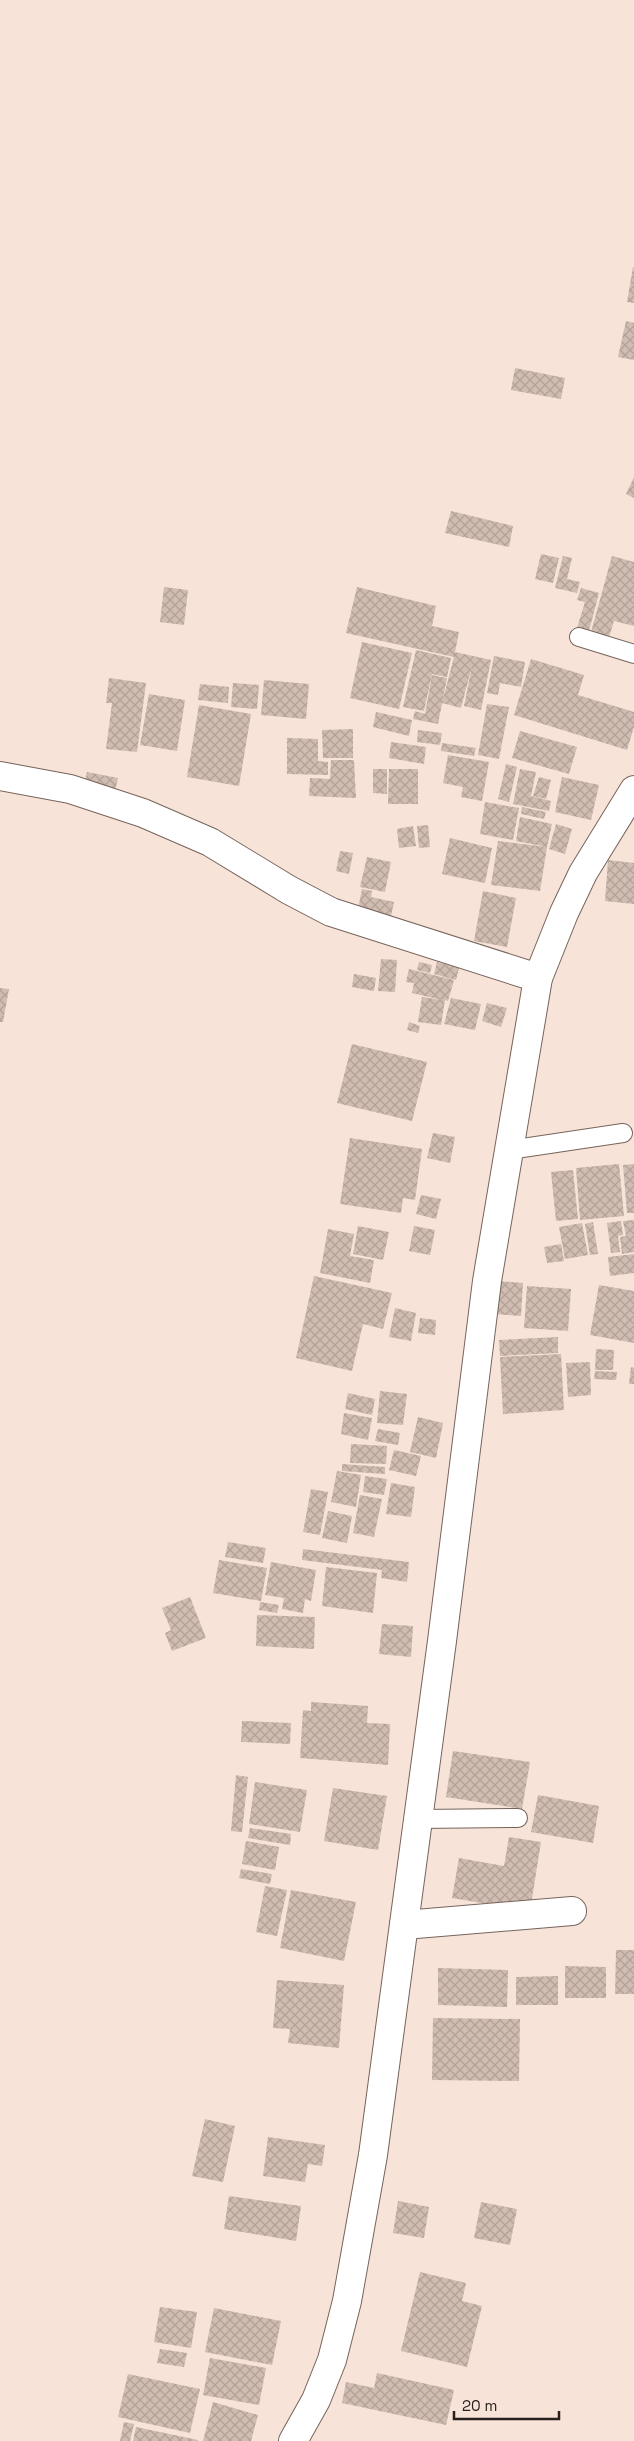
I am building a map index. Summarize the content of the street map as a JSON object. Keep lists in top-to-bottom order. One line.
{"scale_bar":"20 m"}
